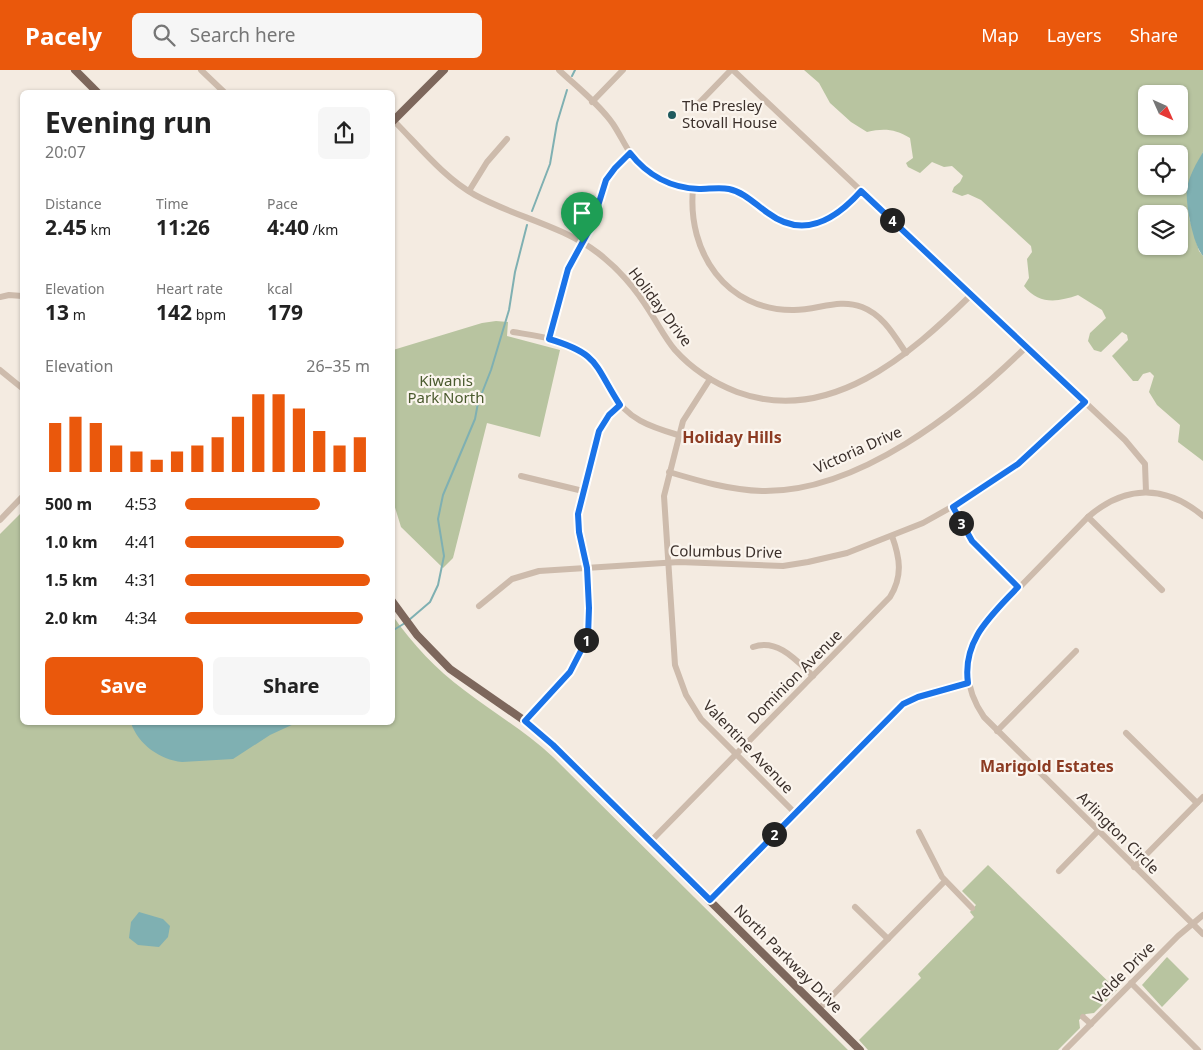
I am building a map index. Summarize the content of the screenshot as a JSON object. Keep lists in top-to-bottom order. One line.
{"streets":{"main road":["North Parkway Drive"],"street":["Holiday Drive","Victoria Drive","Columbus Drive","Dominion Avenue","Valentine Avenue","Arlington Circle","Velde Drive"]},"crossings":[["Holiday Drive","Valentine Avenue"],["Victoria Drive","Valentine Avenue"],["Columbus Drive","Dominion Avenue"],["Columbus Drive","Valentine Avenue"],["Dominion Avenue","Valentine Avenue"],["Dominion Avenue","North Parkway Drive"],["Arlington Circle","Velde Drive"]],"districts":["Holiday Hills","Marigold Estates"],"parks":["Kiwanis Park North"],"places":["The Presley Stovall House"],"north":"bottom right","page":{"header":"Pacely","search":"Search here","nav":["Map","Layers","Share"],"heading":["Evening run","20:07"],"stats":[["Distance","2.45 km"],["Time","11:26"],["Pace","4:40 /km"],["Elevation","13 m"],["Heart rate","142 bpm"],["kcal","179"]],"pins":["4","3","1","2"],"chart":["Elevation","26–35 m"],"list":[{"name":"500 m","note":"4:53"},{"name":"1.0 km","note":"4:41"},{"name":"1.5 km","note":"4:31"},{"name":"2.0 km","note":"4:34"}],"buttons":["Save","Share"]}}
